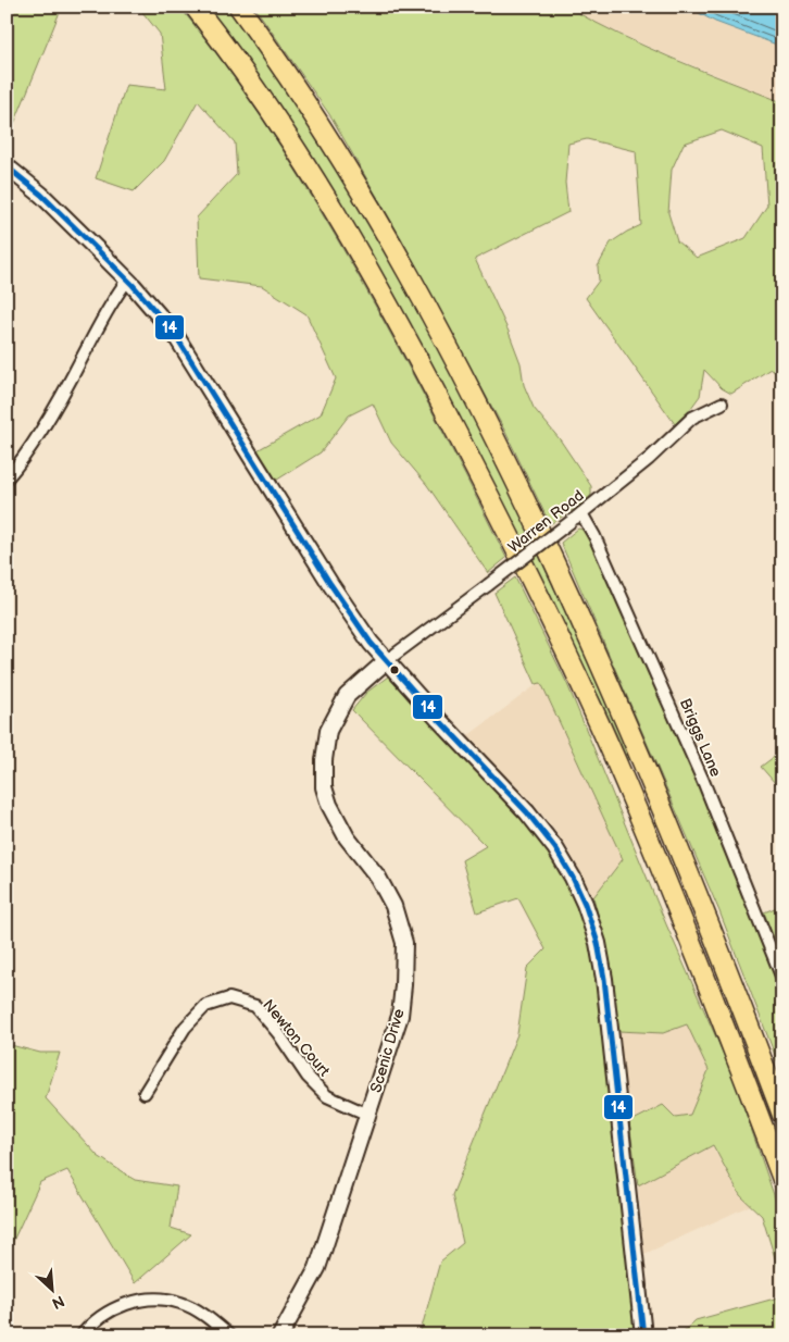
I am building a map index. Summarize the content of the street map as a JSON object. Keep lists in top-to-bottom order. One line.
{"streets":{"main road":["Scenic Drive"],"street":["Warren Road","Briggs Lane","Newton Court"]},"crossings":[["Warren Road","Briggs Lane"],["Warren Road","Scenic Drive"],["Newton Court","Scenic Drive"]],"lines":["transit line 14"],"north":"bottom right"}
